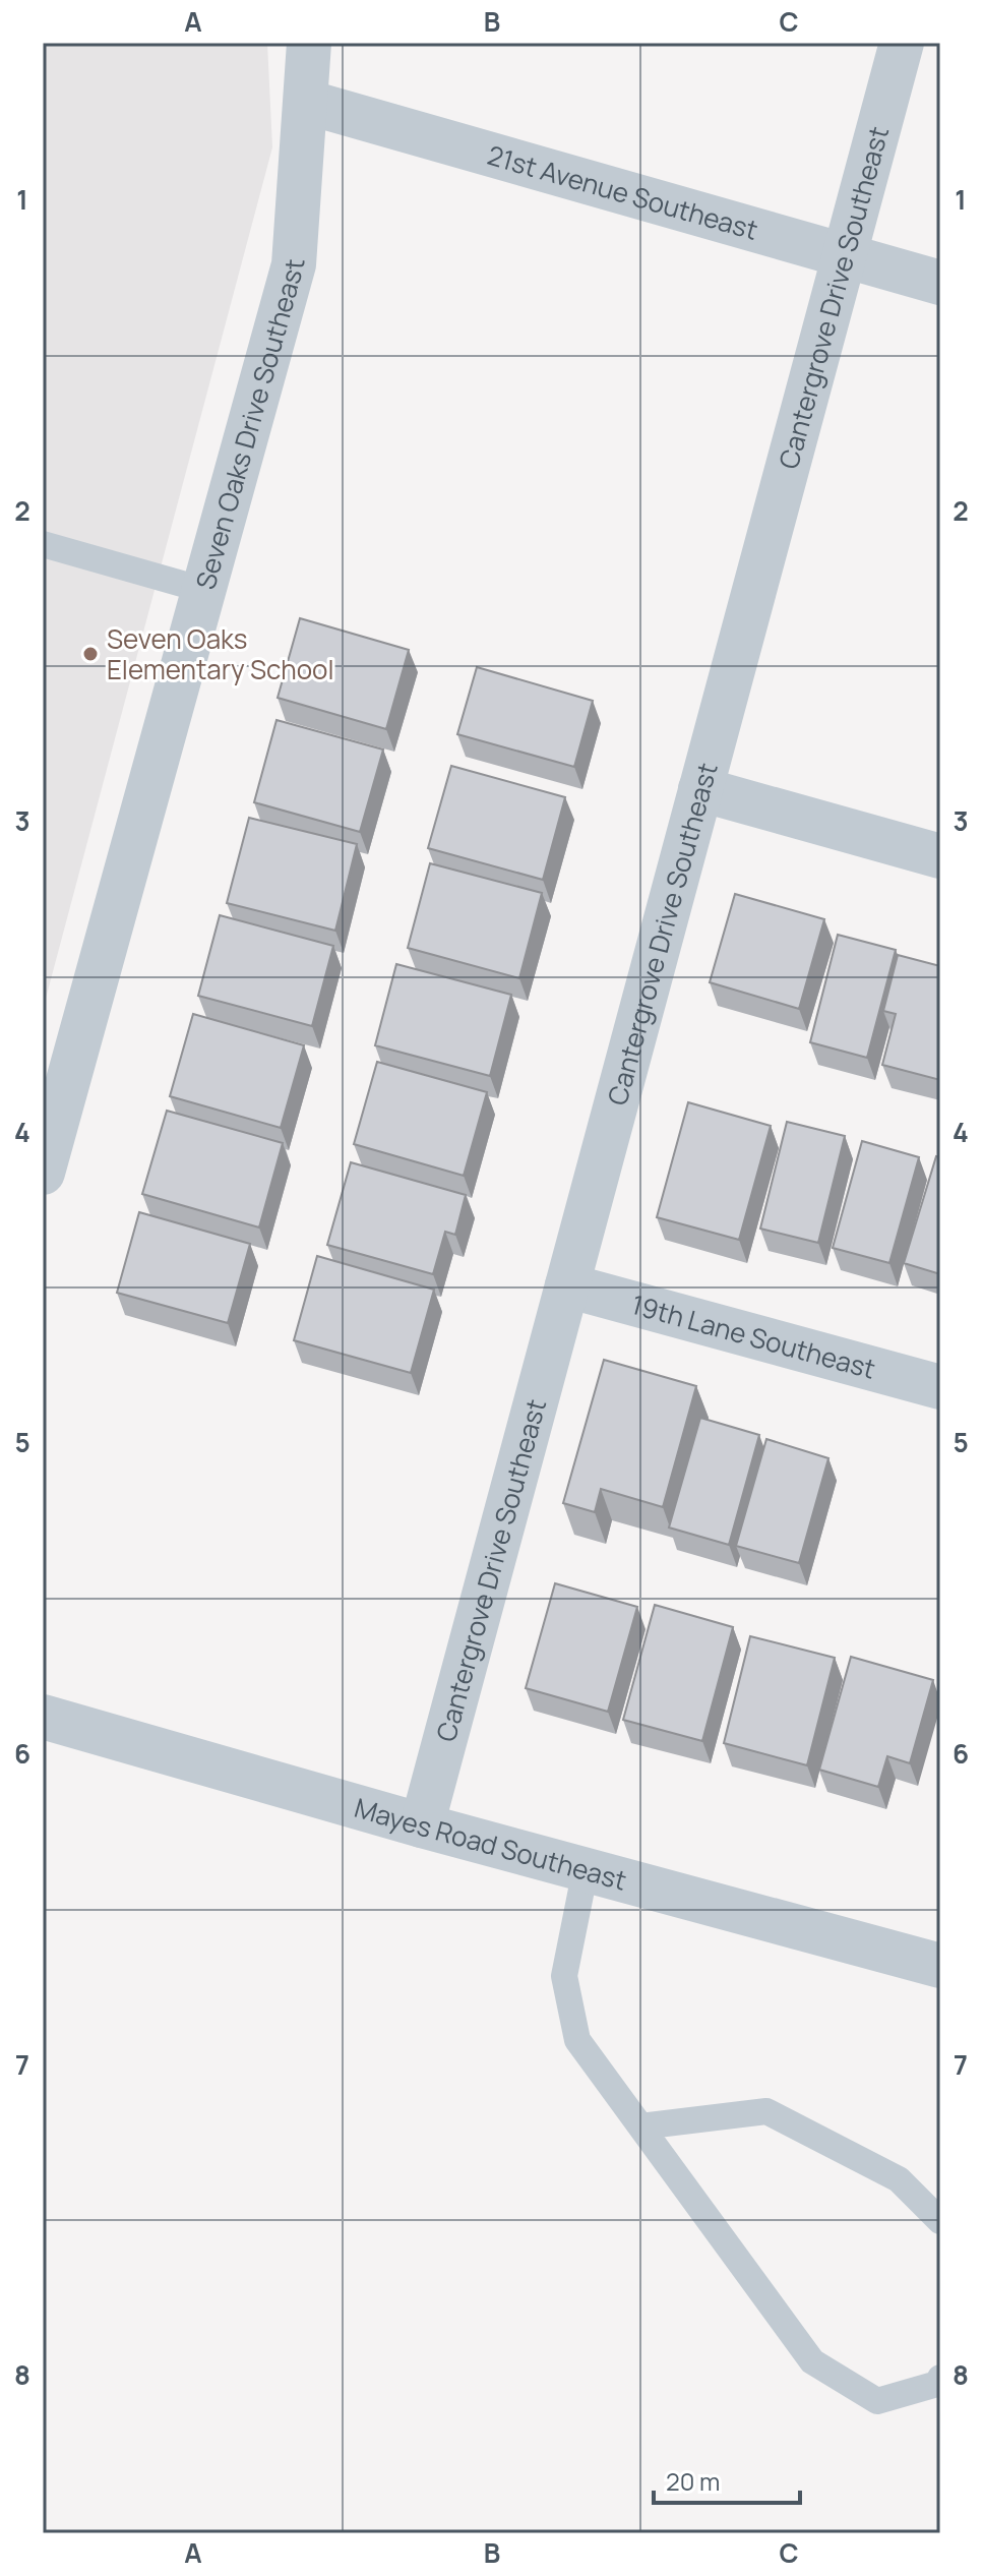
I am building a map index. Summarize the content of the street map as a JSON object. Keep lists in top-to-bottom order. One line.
{"streets":{"street":["21st Avenue Southeast","Cantergrove Drive Southeast","Seven Oaks Drive Southeast","19th Lane Southeast","Mayes Road Southeast"]},"crossings":[["21st Avenue Southeast","Cantergrove Drive Southeast"],["21st Avenue Southeast","Seven Oaks Drive Southeast"],["Cantergrove Drive Southeast","19th Lane Southeast"],["Cantergrove Drive Southeast","Mayes Road Southeast"]],"places":["Seven Oaks Elementary School"],"scale_bar":"20 m","grid":{"columns":["A","B","C"],"rows":["1","2","3","4","5","6","7","8"]}}
